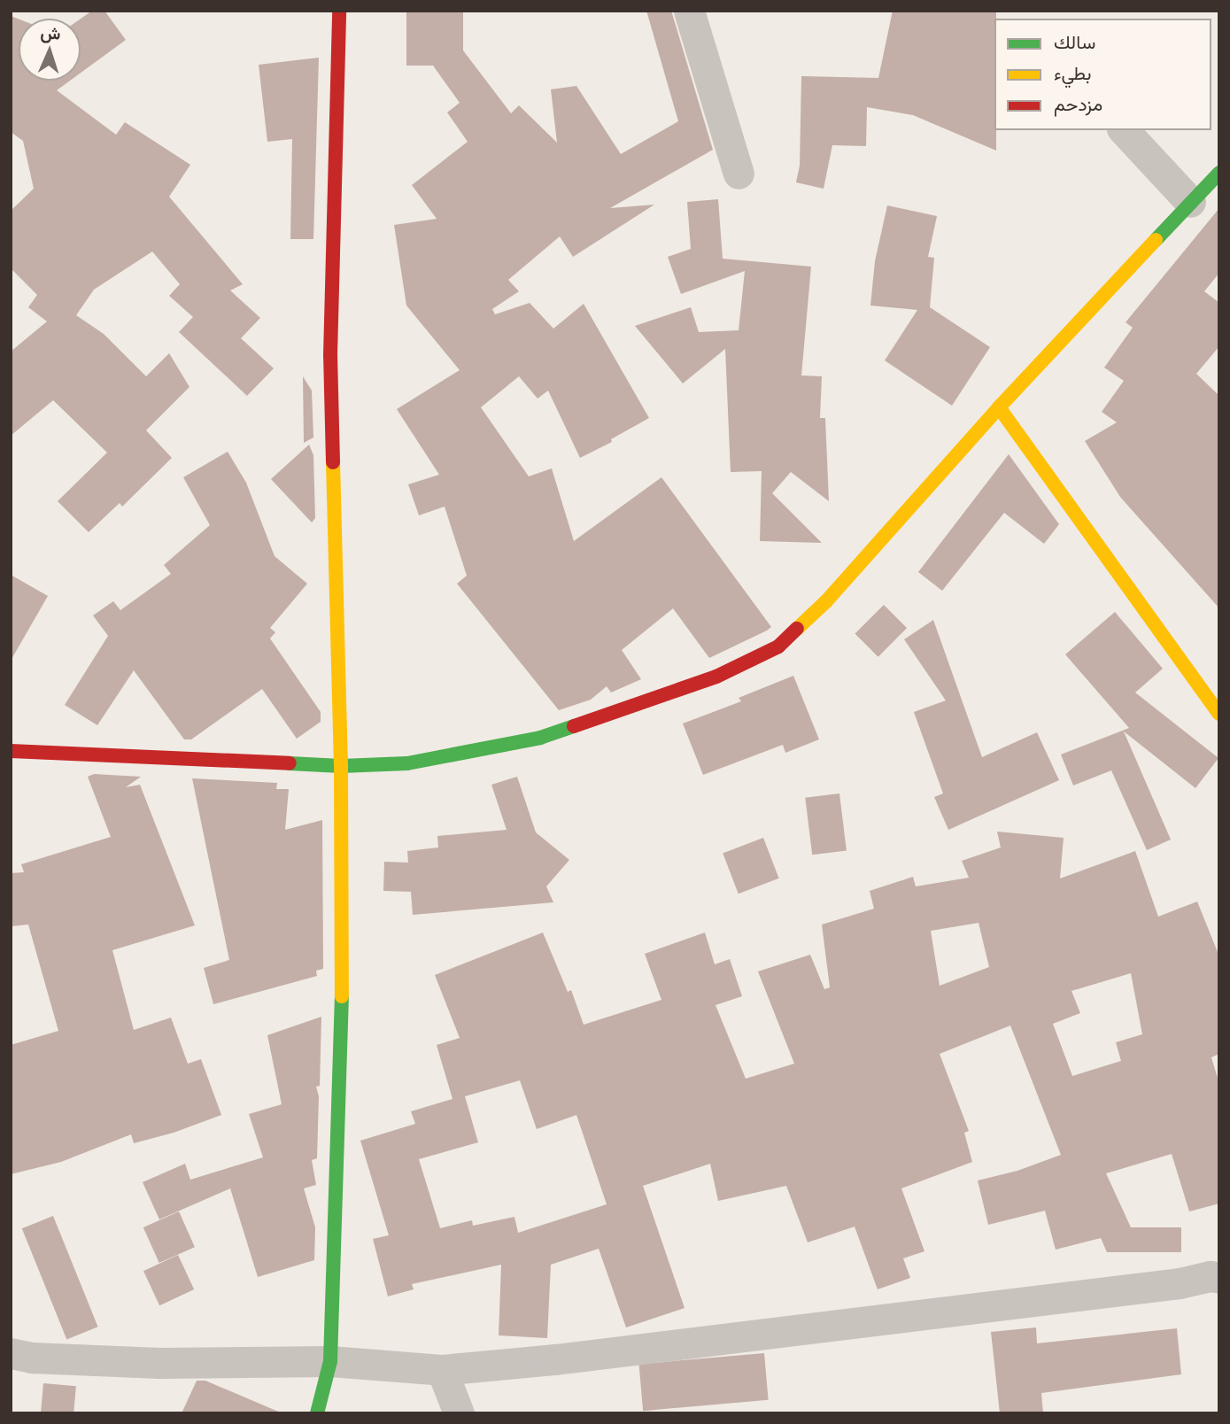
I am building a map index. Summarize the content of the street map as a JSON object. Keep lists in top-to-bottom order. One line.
{"legend":["سالك","بطيء","مزدحم"],"north":"top"}
